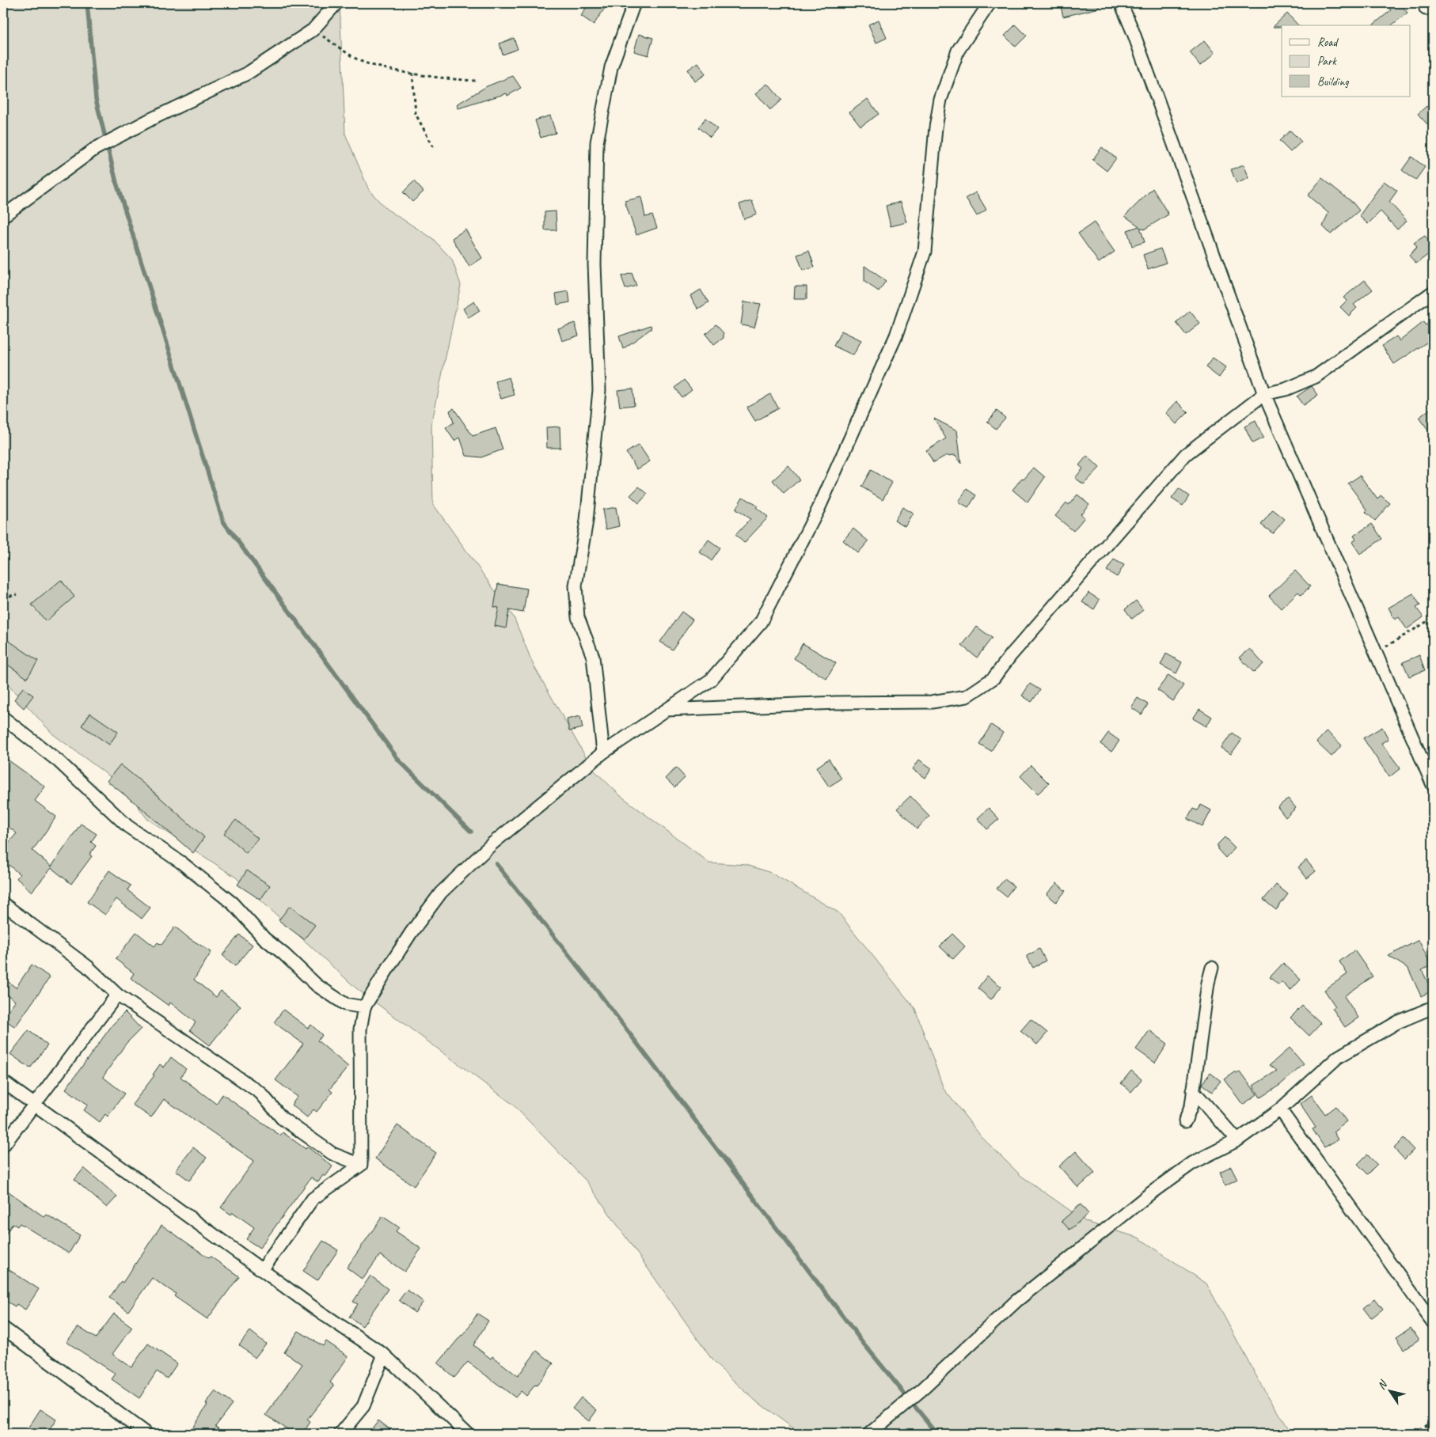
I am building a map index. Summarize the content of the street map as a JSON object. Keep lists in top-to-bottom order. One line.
{"legend":["Road","Park","Building"],"north":"top left"}
